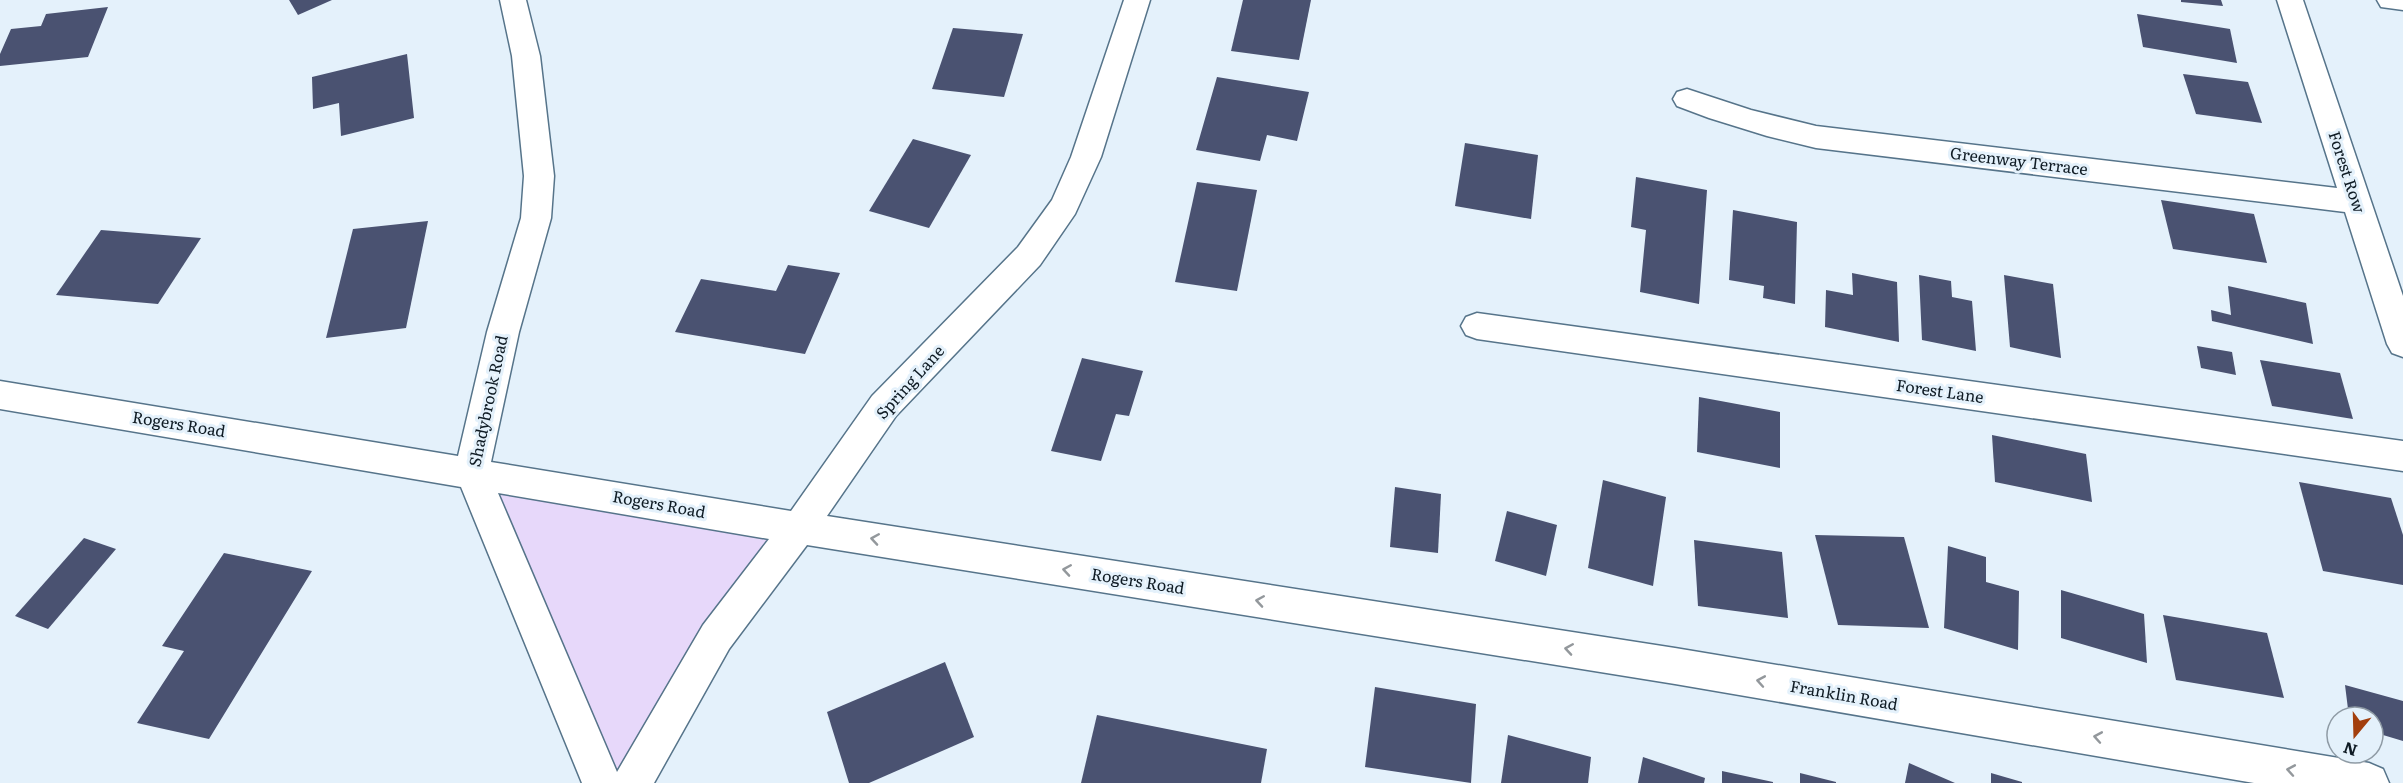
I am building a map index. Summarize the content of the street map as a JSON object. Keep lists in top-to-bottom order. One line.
{"streets":{"street":["Greenway Terrace","Forest Row","Spring Lane","Forest Lane","Shadybrook Road","Rogers Road","Franklin Road"]},"crossings":[["Greenway Terrace","Forest Row"],["Spring Lane","Rogers Road"],["Shadybrook Road","Rogers Road"],["Rogers Road","Franklin Road"]],"one_way":["Rogers Road","Franklin Road"],"north":"bottom"}
